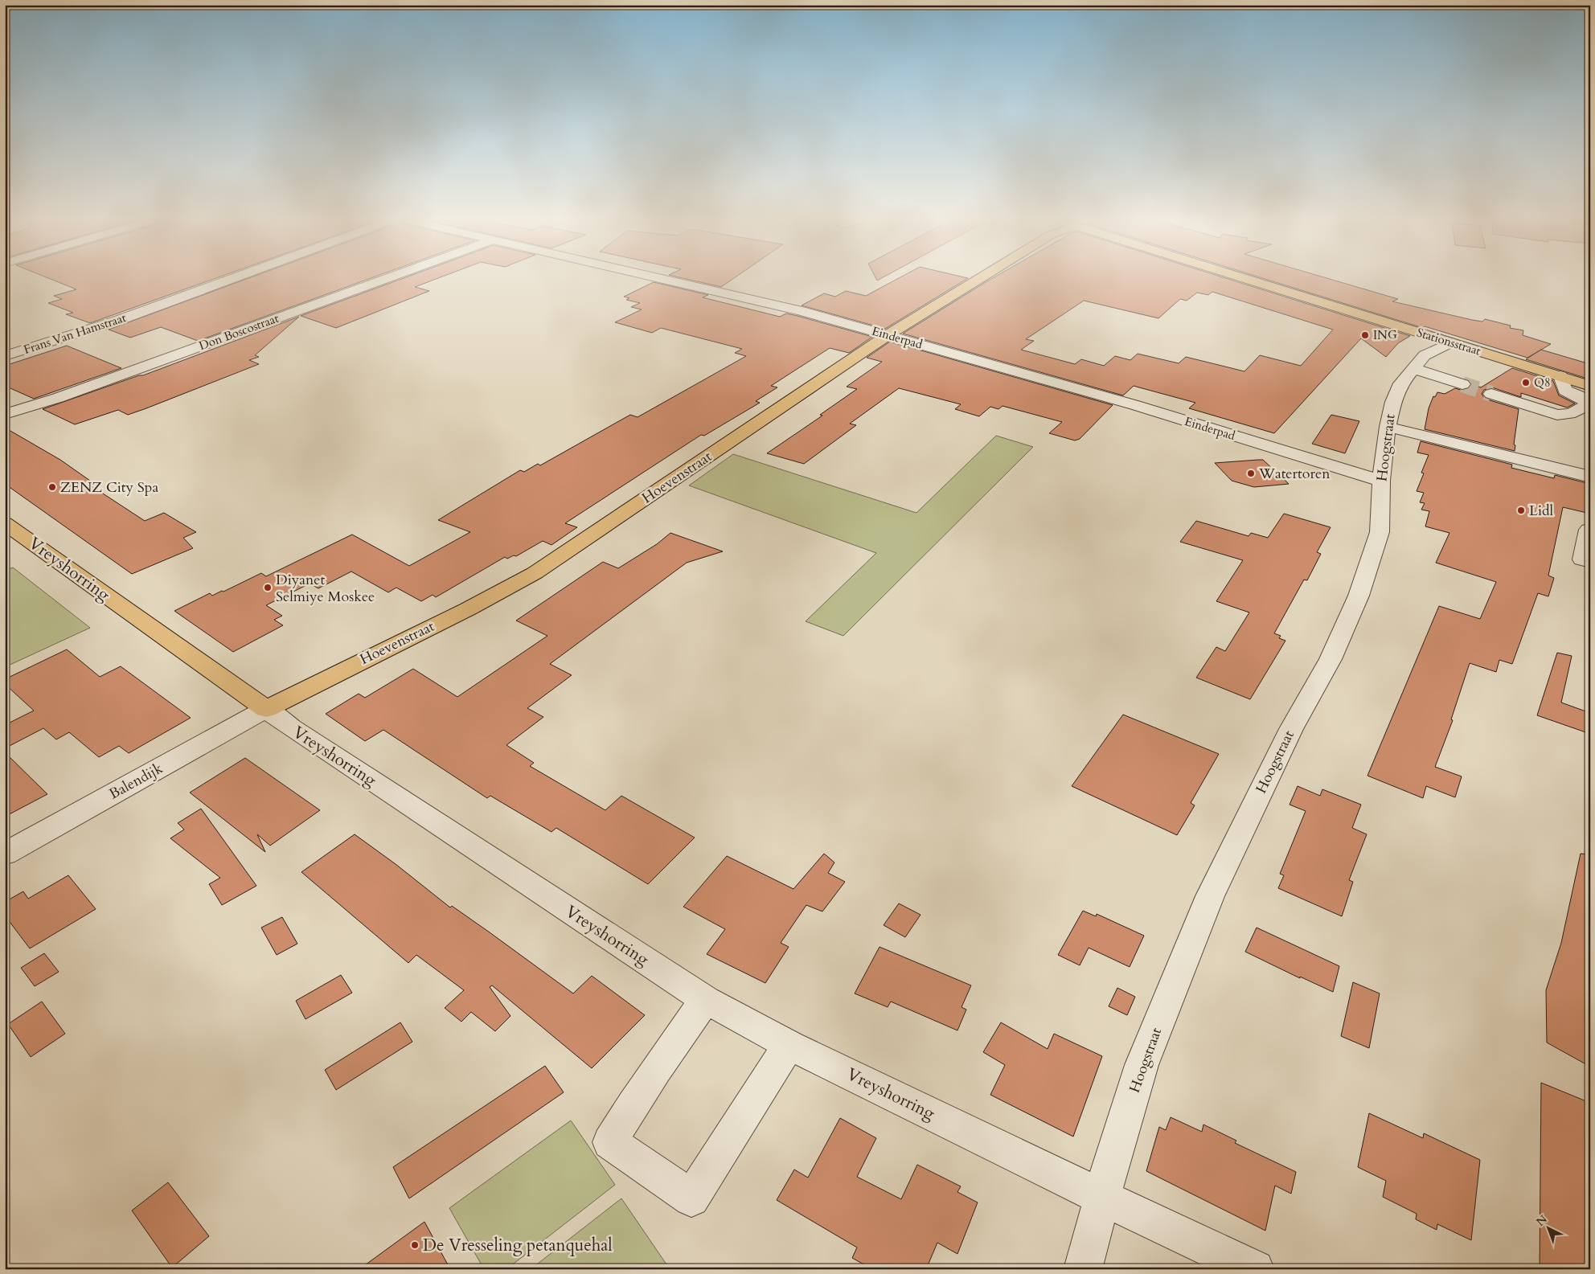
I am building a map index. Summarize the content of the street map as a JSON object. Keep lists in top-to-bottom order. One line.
{"streets":{"main road":["Stationsstraat","Hoevenstraat","Vreyshorring"],"street":["Don Boscostraat","Frans Van Hamstraat","Einderpad","Hoogstraat","Balendijk"]},"crossings":[["Einderpad","Hoogstraat"],["Einderpad","Hoevenstraat"],["Stationsstraat","Hoogstraat"],["Hoogstraat","Vreyshorring"],["Hoevenstraat","Vreyshorring"],["Hoevenstraat","Balendijk"],["Vreyshorring","Balendijk"]],"places":["ING","Q8","Watertoren","ZENZ City Spa","Lidl","Diyanet Selmiye Moskee","De Vresseling petanquehal"],"north":"top left"}
